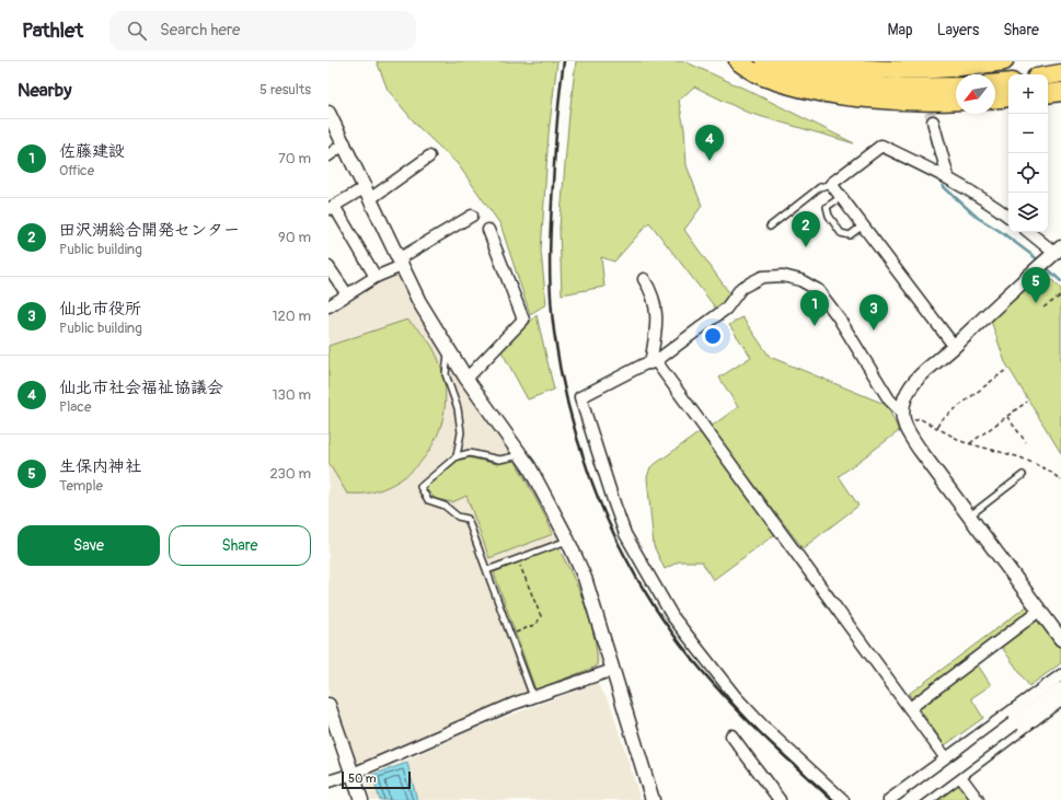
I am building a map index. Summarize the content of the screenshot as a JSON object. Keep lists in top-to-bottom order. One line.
{"scale_bar":"50 m","north":"bottom left","page":{"header":"Pathlet","search":"Search here","nav":["Map","Layers","Share"],"heading":["Nearby","5 results"],"map_buttons":["+","−"],"list":[{"mark":"1","name":"佐藤建設","note":"Office","value":"70 m"},{"mark":"2","name":"田沢湖総合開発センター","note":"Public building","value":"90 m"},{"mark":"3","name":"仙北市役所","note":"Public building","value":"120 m"},{"mark":"4","name":"仙北市社会福祉協議会","note":"Place","value":"130 m"},{"mark":"5","name":"生保内神社","note":"Temple","value":"230 m"}],"pins":["4","2","5","1","3"],"buttons":["Save","Share"],"scale":"50 m"}}
